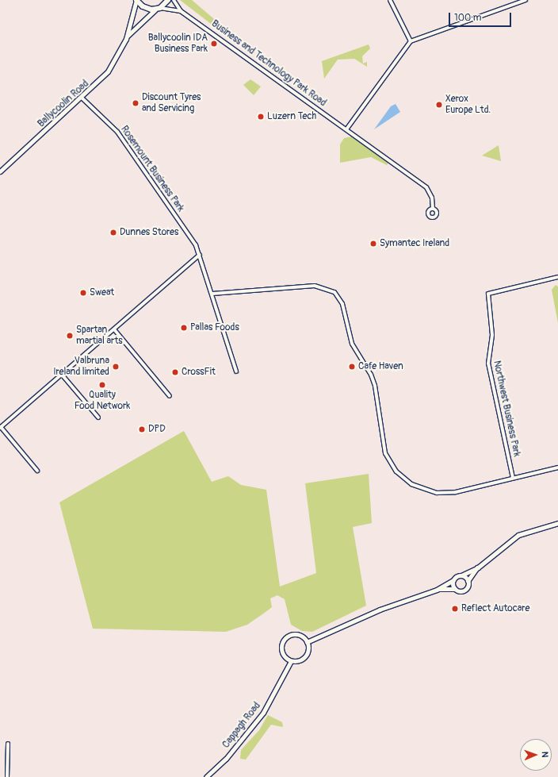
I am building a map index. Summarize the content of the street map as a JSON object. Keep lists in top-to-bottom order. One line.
{"streets":{"street":["Business and Technology Park Road","Ballycoolin Road","Rosemount Business Park","Northwest Business Park","Cappagh Road"]},"crossings":[["Business and Technology Park Road","Ballycoolin Road"],["Ballycoolin Road","Rosemount Business Park"]],"places":["Ballycoolin IDA Business Park","Discount Tyres and Servicing","Xerox Europe Ltd.","Luzern Tech","Dunnes Stores","Symantec Ireland","Sweat","Pallas Foods","Spartan martial arts","Valbruna Ireland limited","Cafe Haven","CrossFit","Quality Food Network","DPD","Reflect Autocare"],"scale_bar":"100 m","north":"right"}
